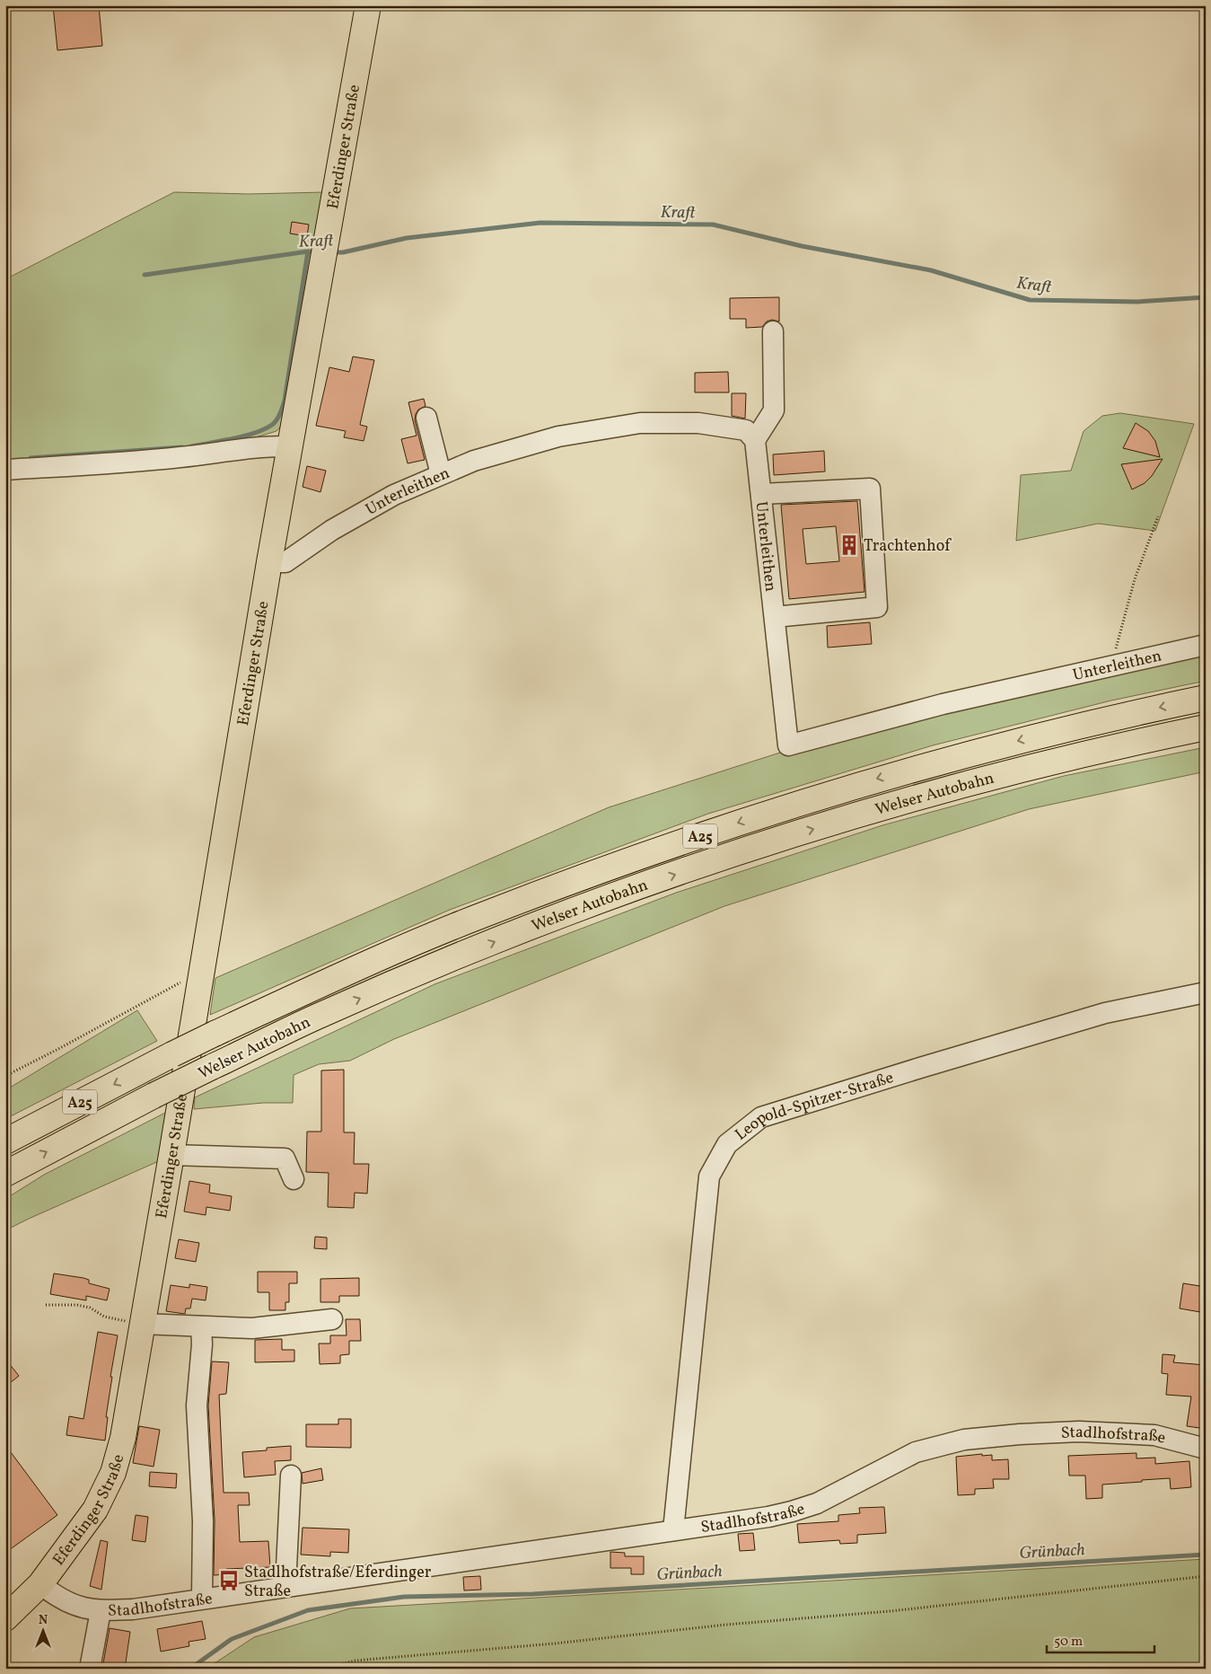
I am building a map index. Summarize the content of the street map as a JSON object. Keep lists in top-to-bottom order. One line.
{"streets":{"main road":["Eferdinger Straße","Welser Autobahn","A25"],"street":["Unterleithen","Leopold-Spitzer-Straße","Stadlhofstraße"]},"crossings":[["Eferdinger Straße","Unterleithen"],["Eferdinger Straße","Stadlhofstraße"],["Leopold-Spitzer-Straße","Stadlhofstraße"]],"water":["Kraft","Grünbach"],"places":{"building":["Trachtenhof"],"bus stop":["Stadlhofstraße/Eferdinger Straße"]},"scale_bar":"50 m","north":"top"}
